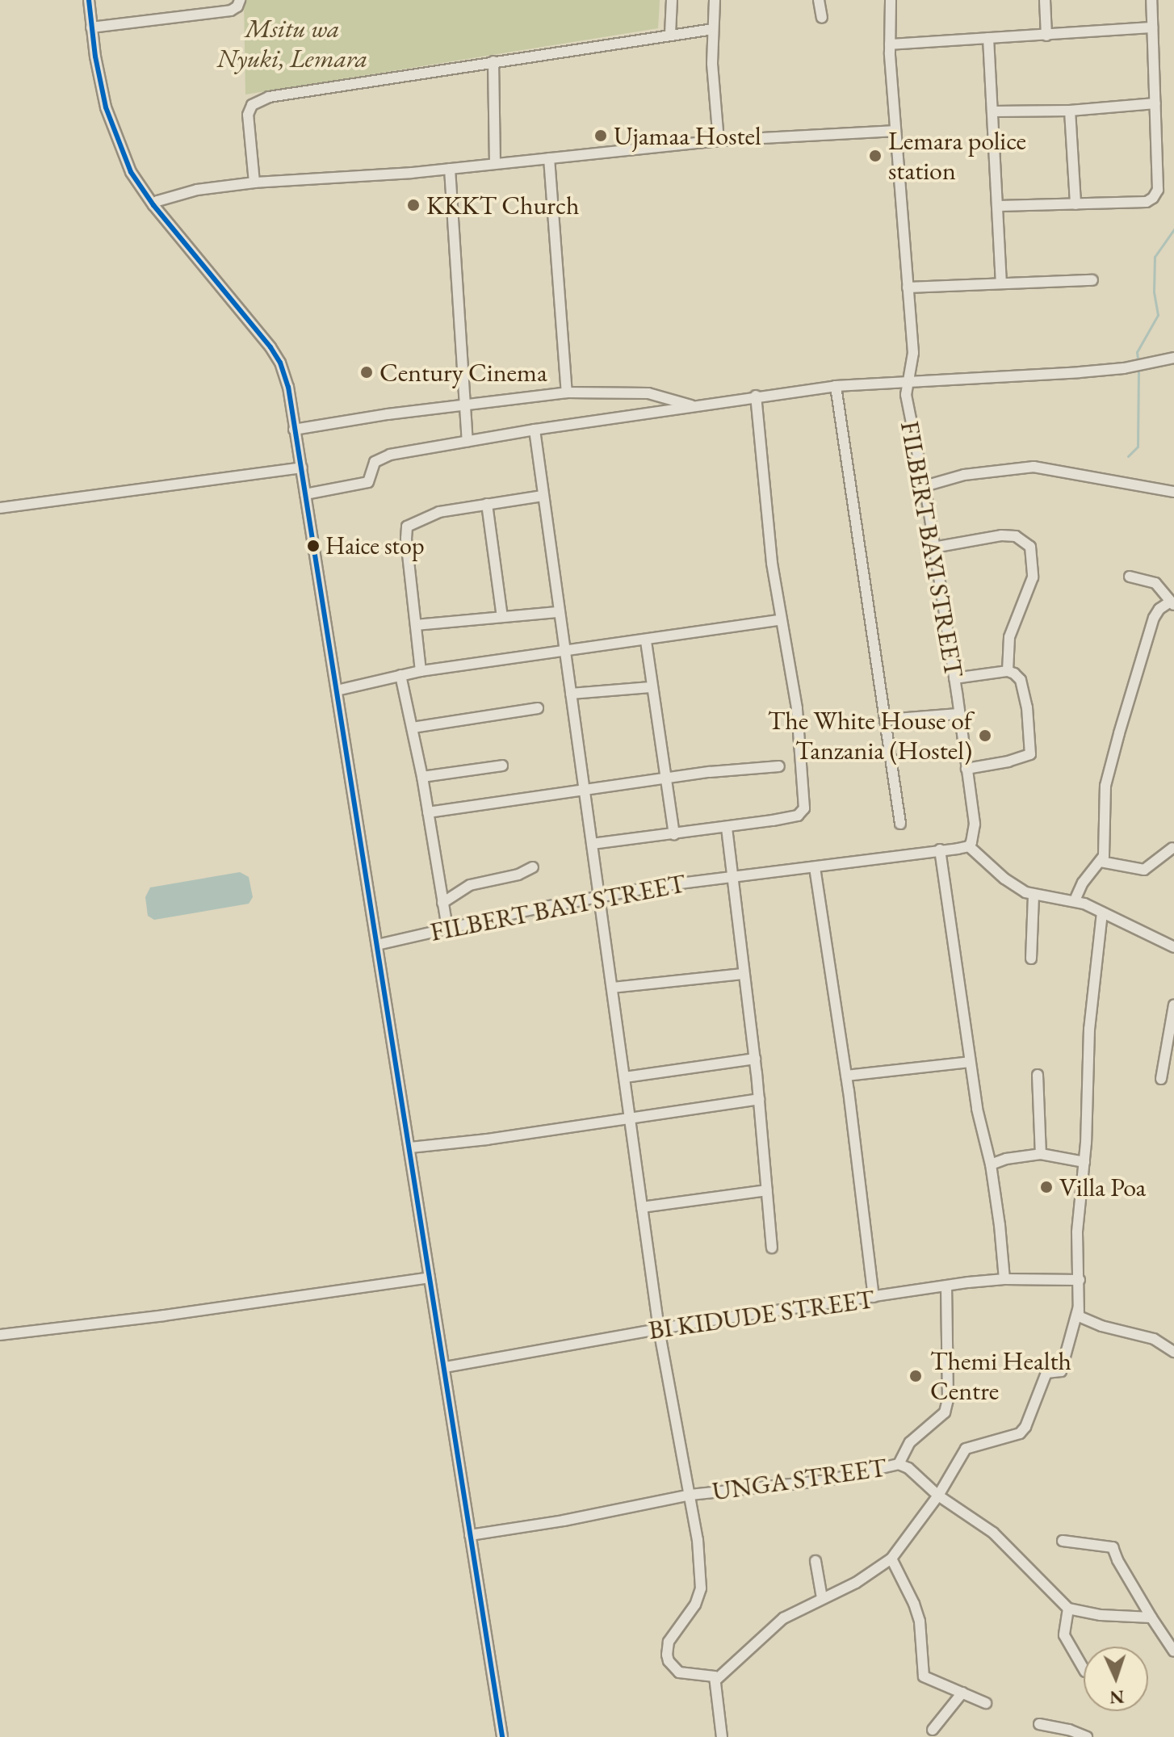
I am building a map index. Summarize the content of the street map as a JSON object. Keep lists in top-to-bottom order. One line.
{"streets":{"street":["FILBERT BAYI STREET","BI KIDUDE STREET","UNGA STREET"]},"parks":["Msitu wa Nyuki, Lemara"],"places":["Ujamaa Hostel","Lemara police station","KKKT Church","Century Cinema","Haice stop","The White House of Tanzania (Hostel)","Villa Poa","Themi Health Centre"],"north":"bottom"}
